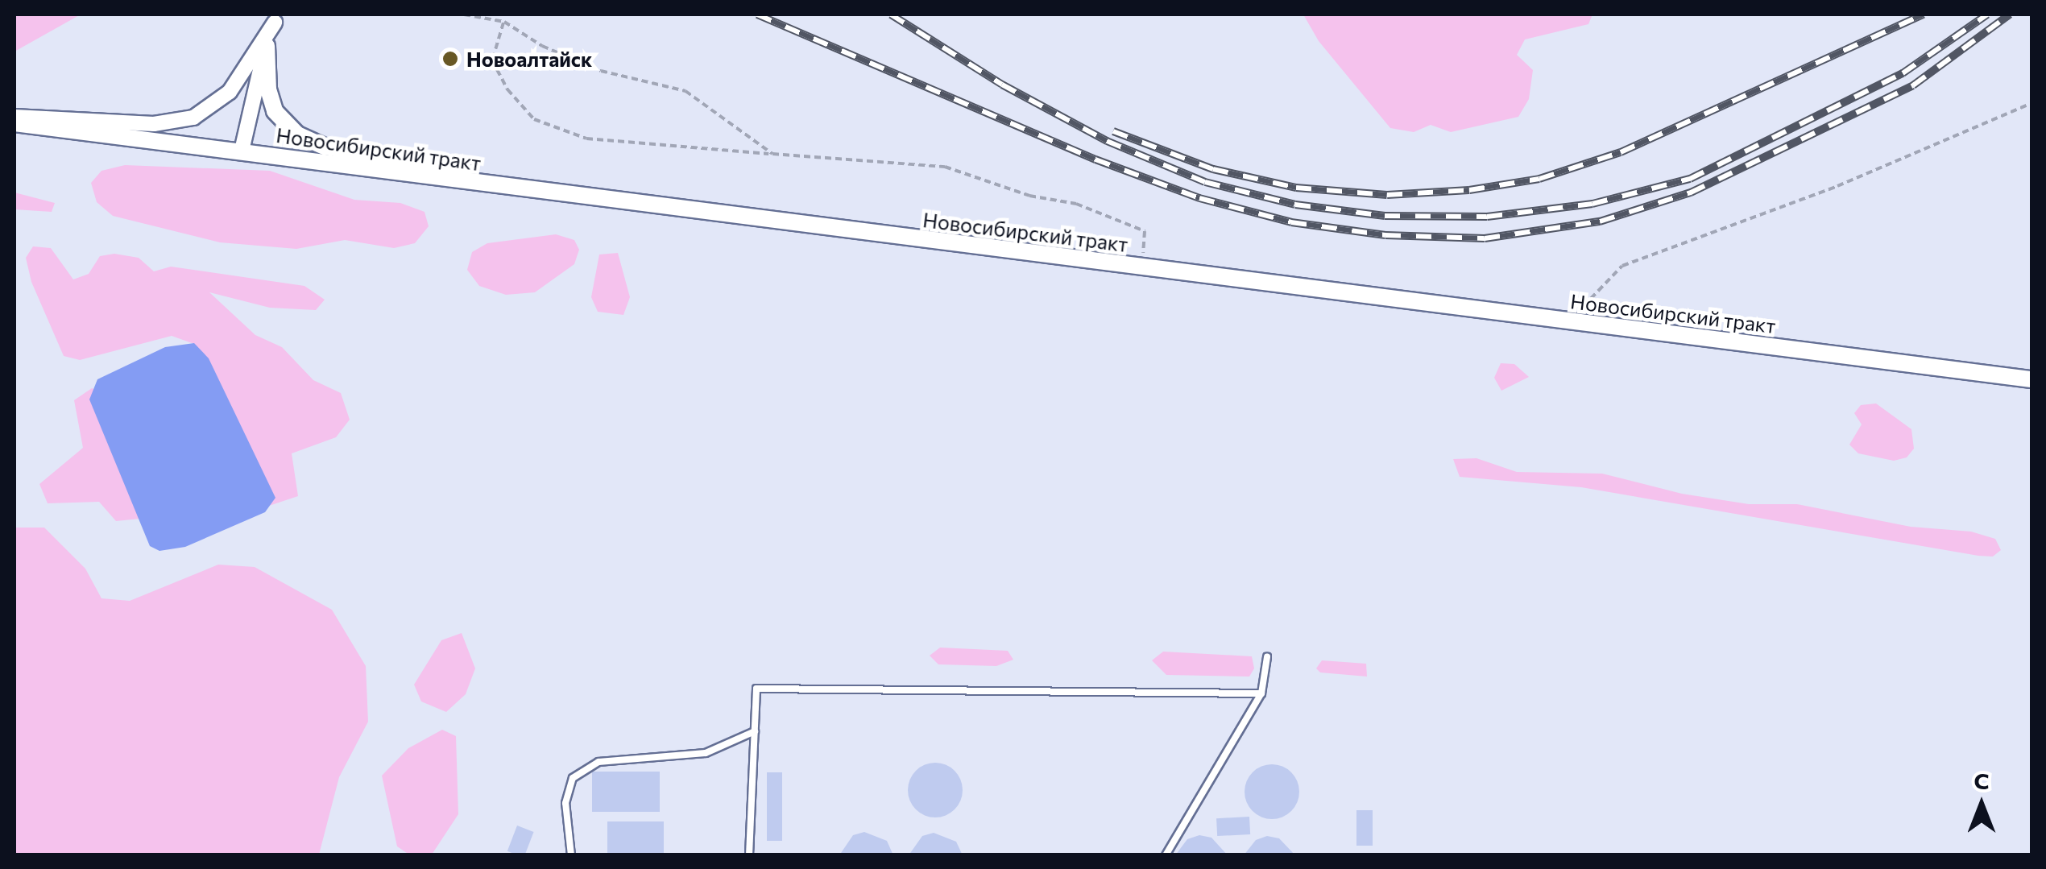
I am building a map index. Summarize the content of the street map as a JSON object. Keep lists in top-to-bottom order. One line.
{"streets":{"main road":["Новосибирский тракт"]},"places":["Новоалтайск"],"north":"top"}
